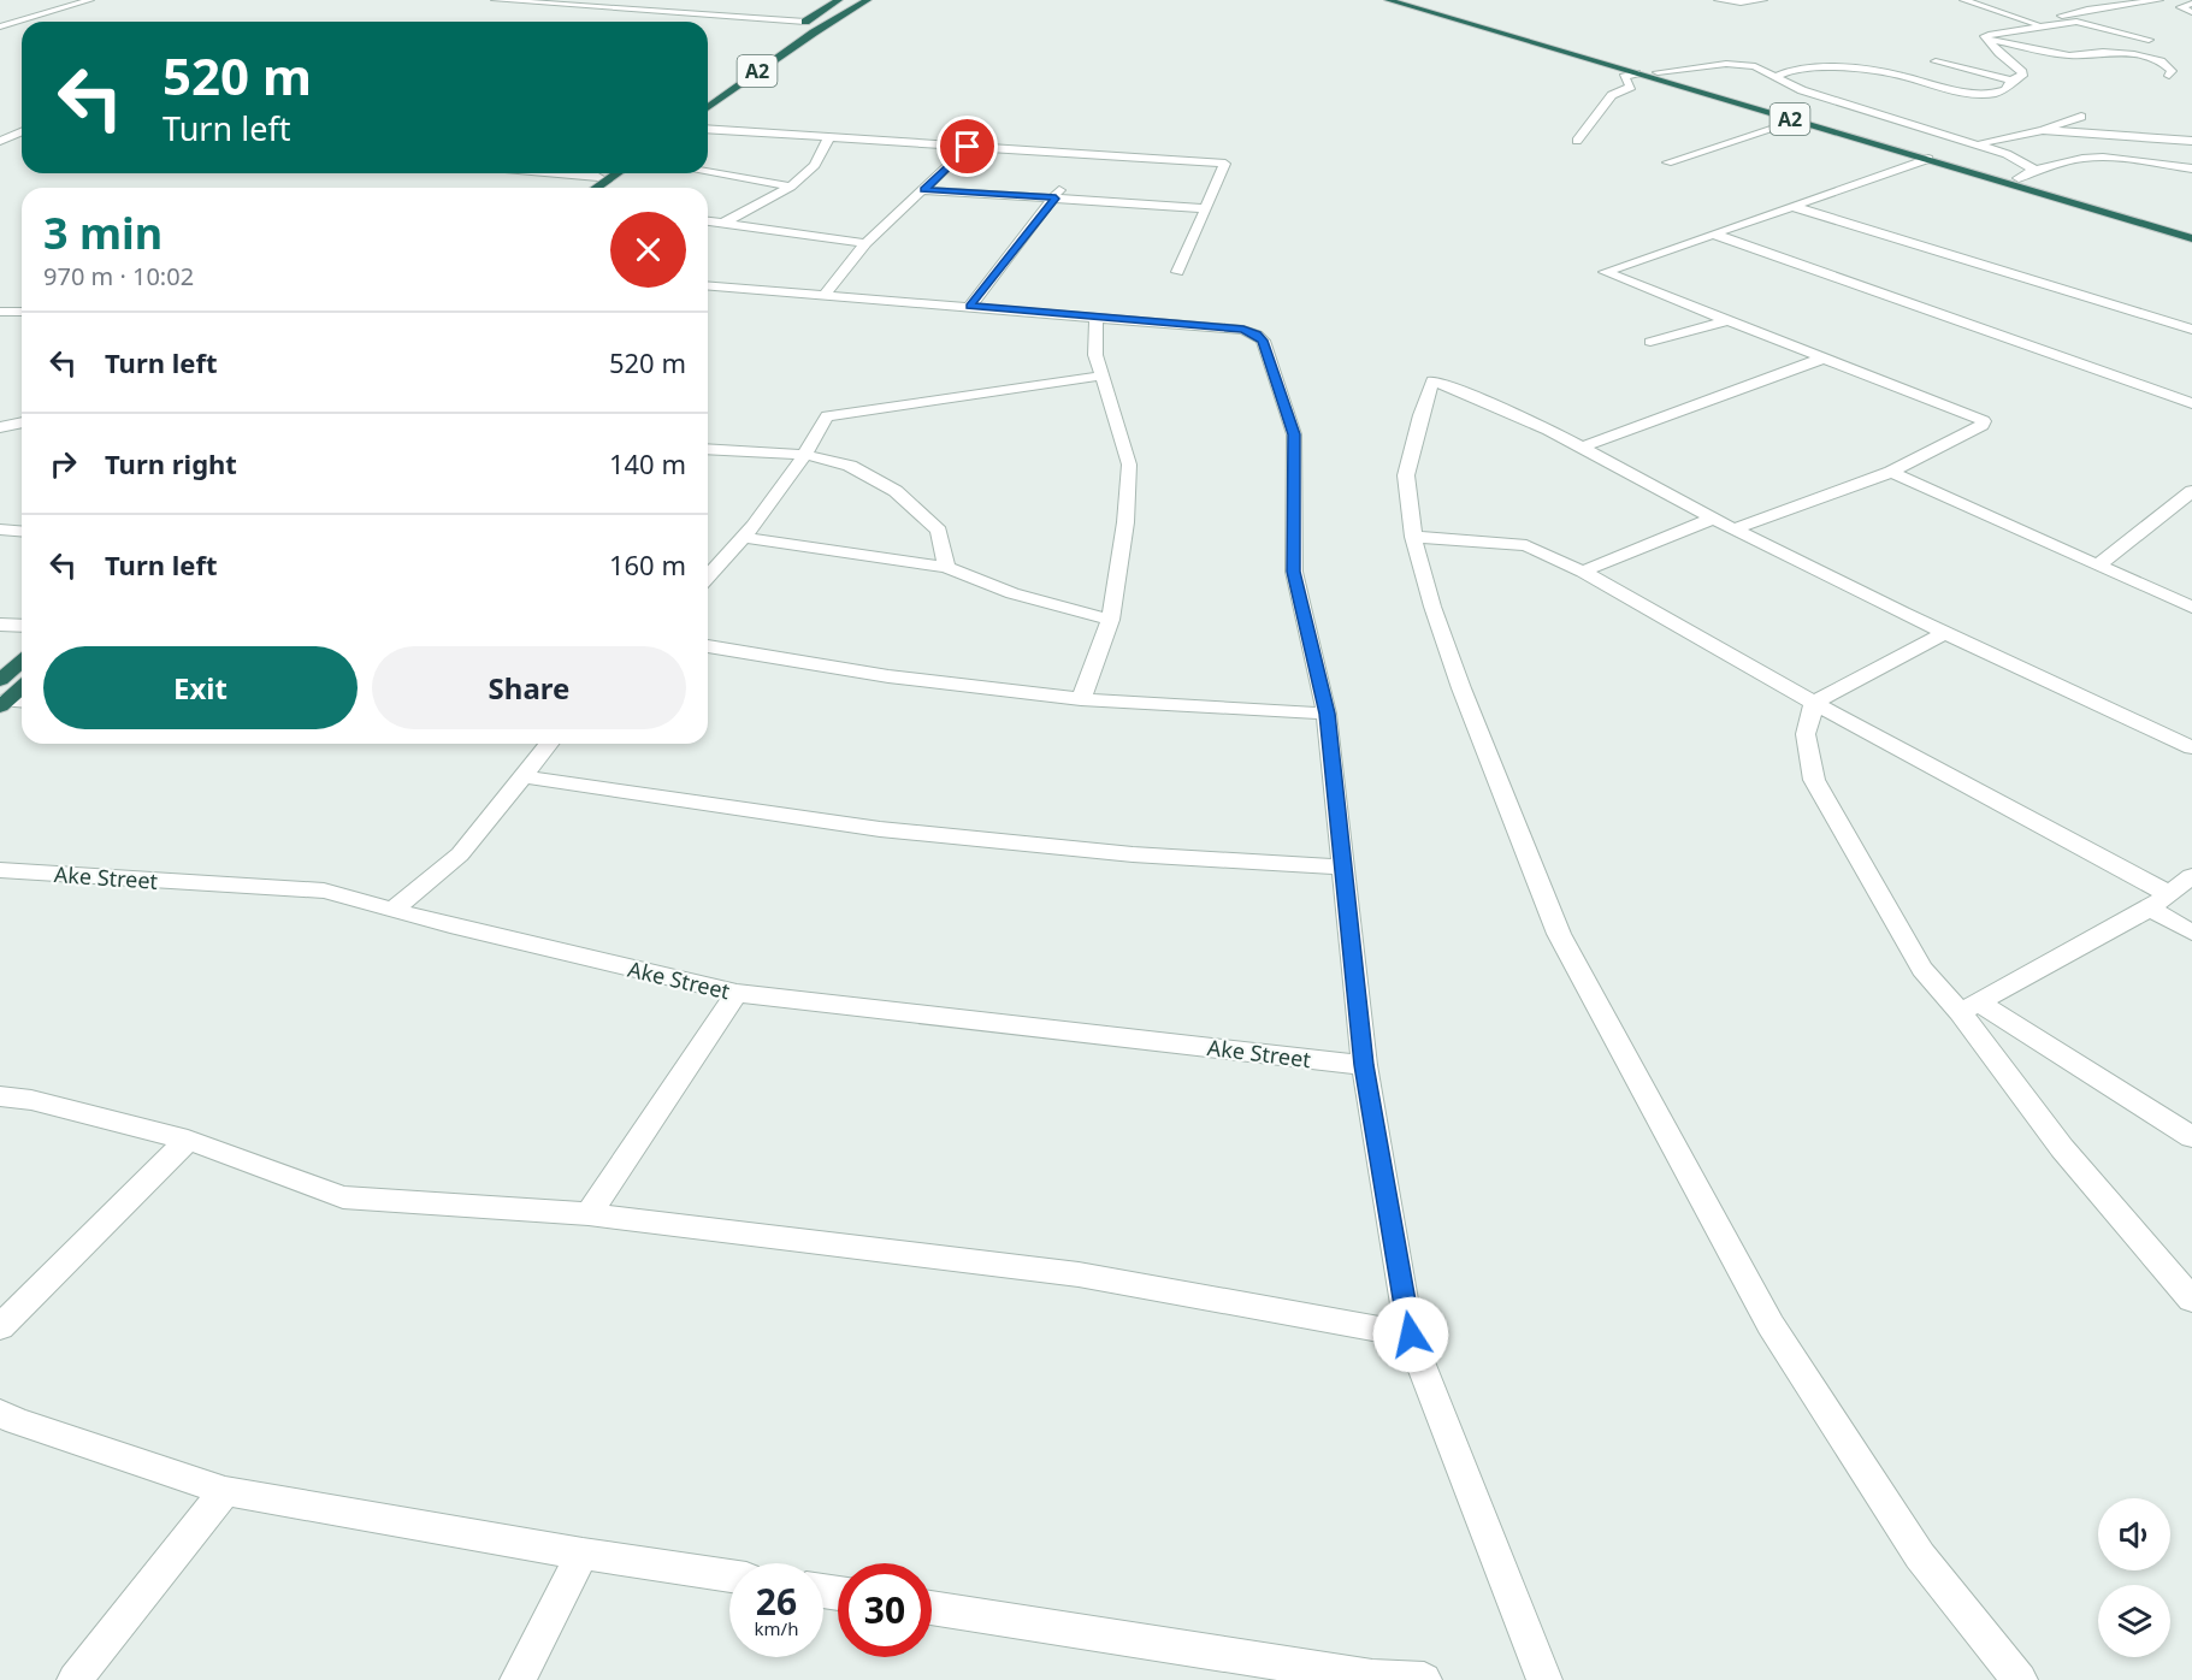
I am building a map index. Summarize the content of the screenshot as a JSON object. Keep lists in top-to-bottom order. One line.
{"streets":{"highway":["A2"],"street":["Ake Street"]},"page":{"turn":["520 m","Turn left"],"heading":["3 min","970 m · 10:02"],"list":[{"name":"Turn left","value":"520 m"},{"name":"Turn right","value":"140 m"},{"name":"Turn left","value":"160 m"}],"buttons":["Exit","Share"],"speed":"26 km/h","limit":"30"}}
